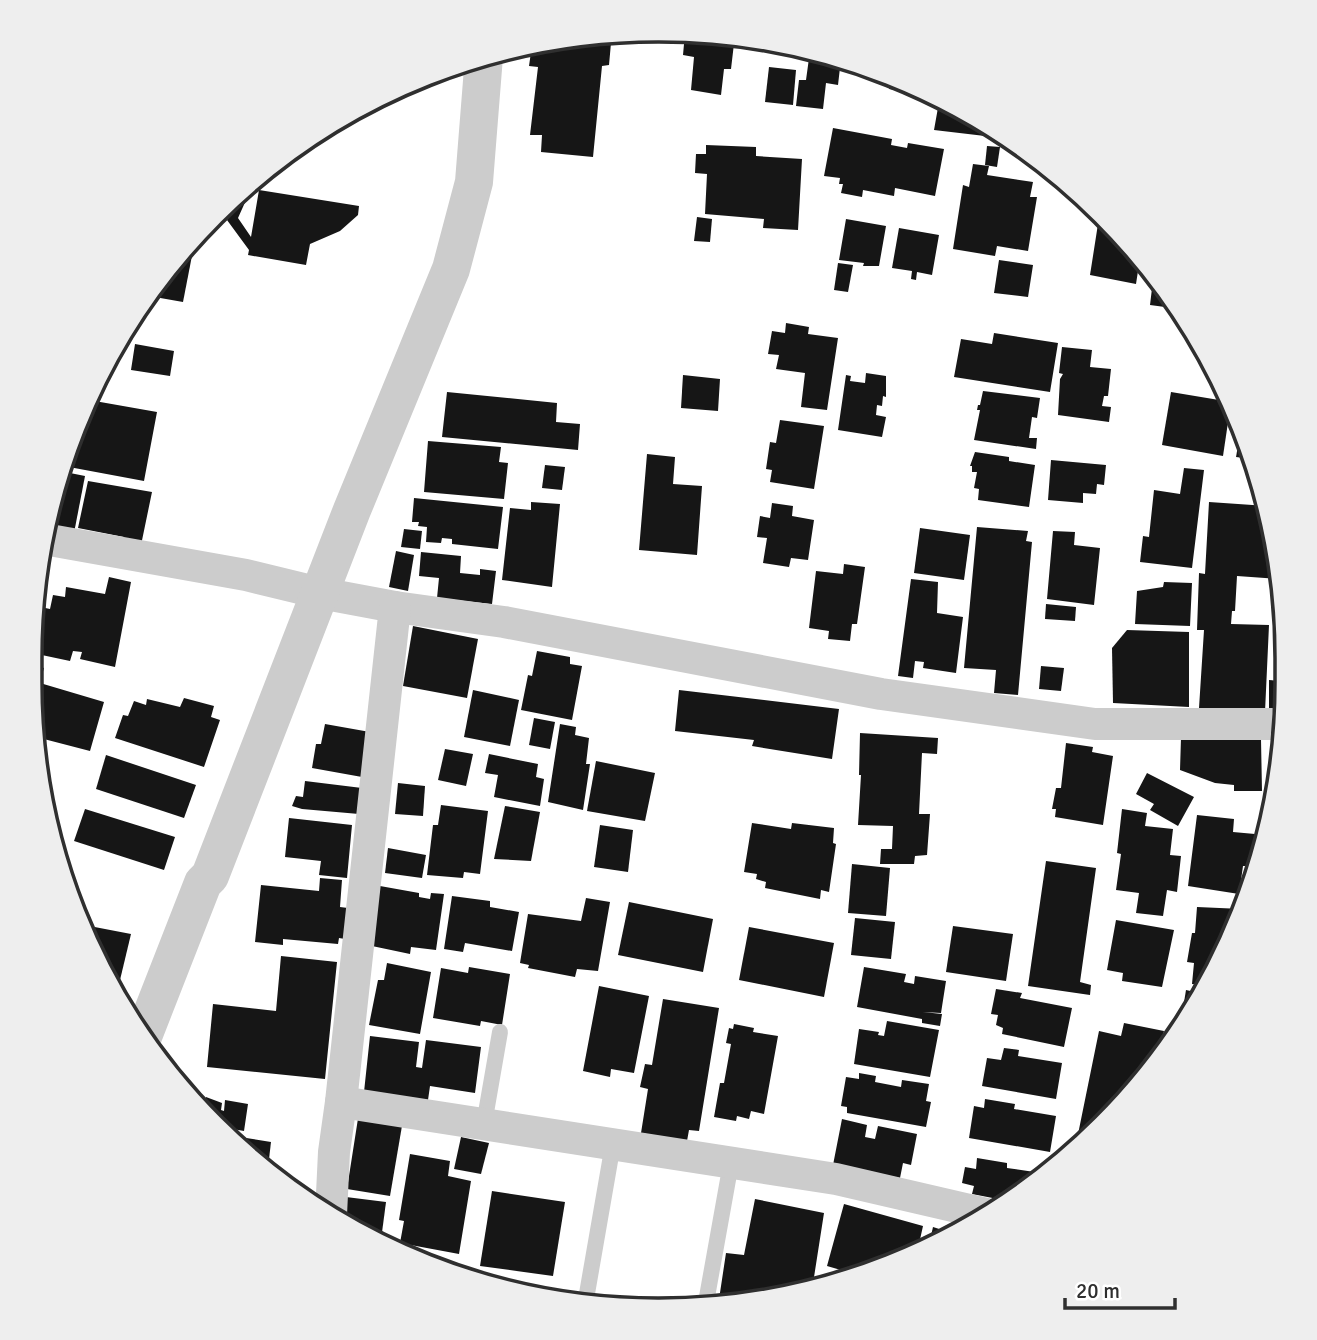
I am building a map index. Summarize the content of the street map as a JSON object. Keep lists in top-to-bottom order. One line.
{"scale_bar":"20 m"}
